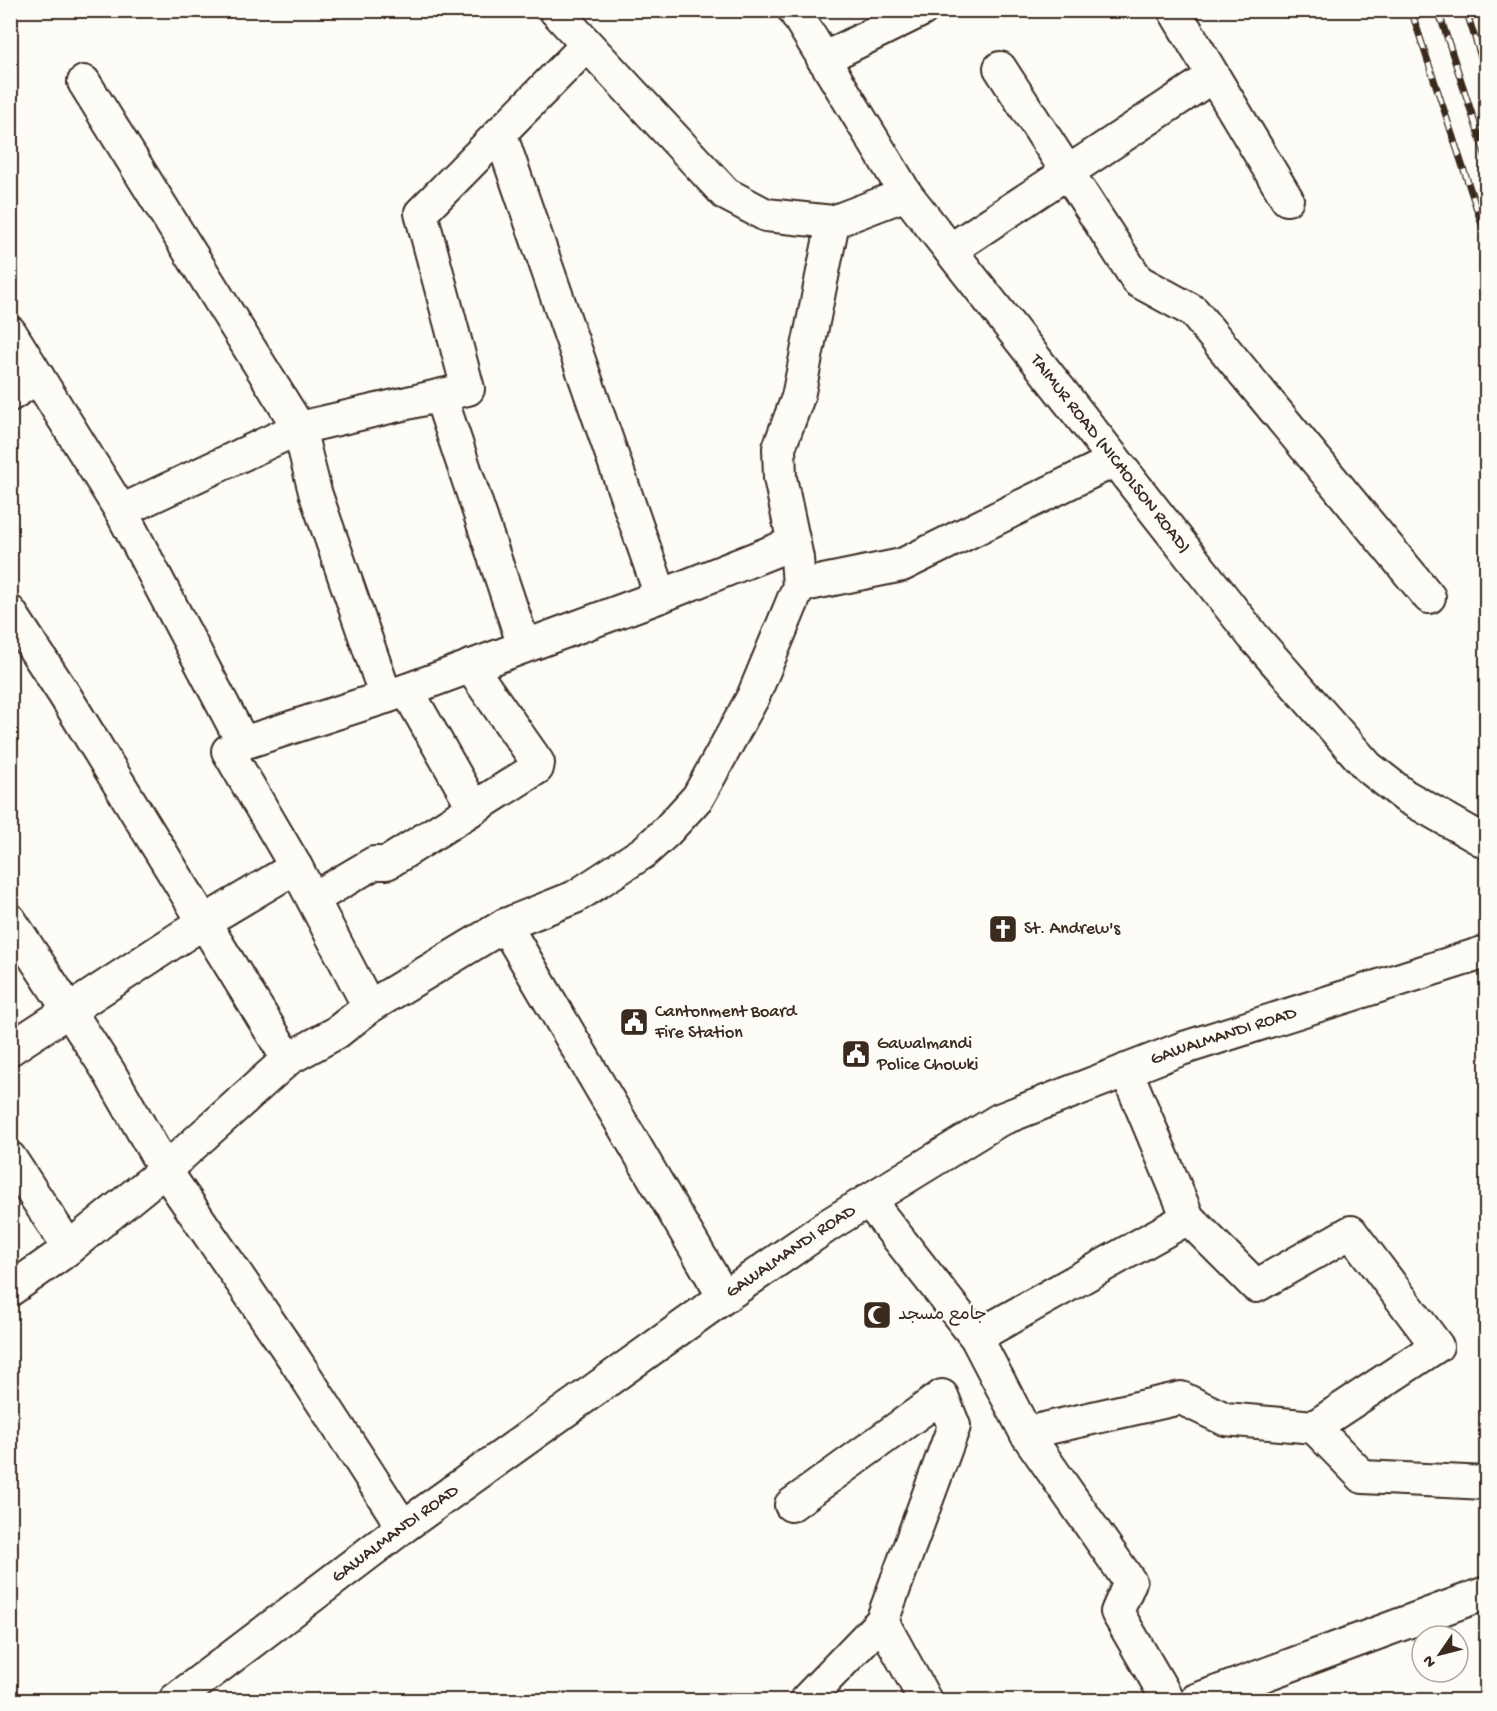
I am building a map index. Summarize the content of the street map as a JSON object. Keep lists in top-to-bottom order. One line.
{"streets":{"street":["TAIMUR ROAD (NICHOLSON ROAD)","GAWALMANDI ROAD"]},"places":{"church":["St. Andrew's"],"public building":["Cantonment Board Fire Station","Gawalmandi Police Chowki"],"mosque":["جامع مسجد"]},"north":"bottom left"}
